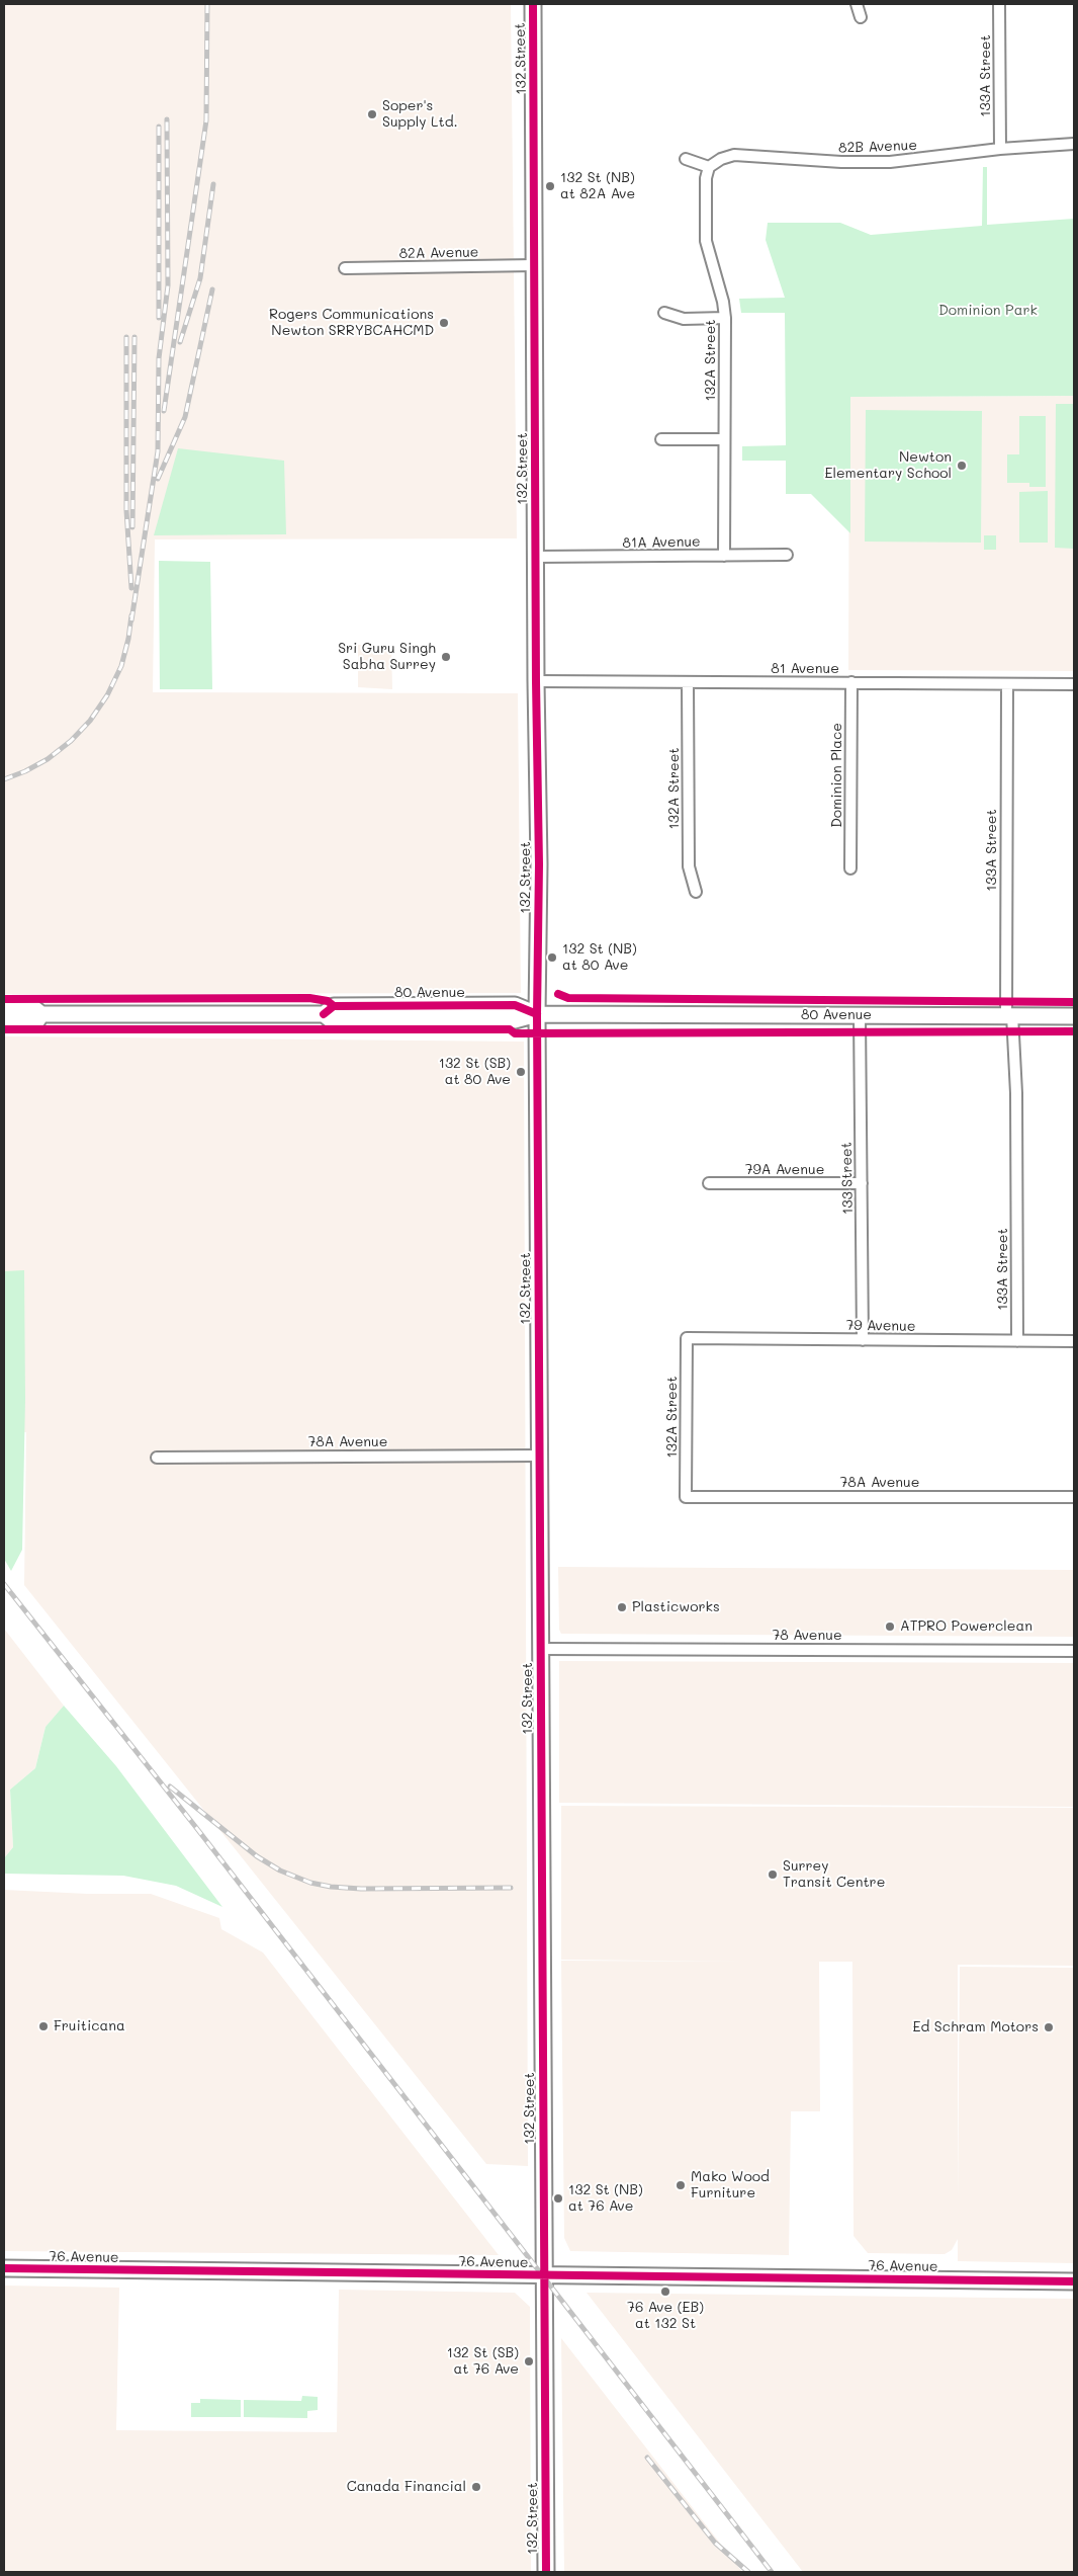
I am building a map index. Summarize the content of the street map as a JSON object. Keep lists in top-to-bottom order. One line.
{"streets":{"main road":["132 Street","80 Avenue","76 Avenue"],"street":["133A Street","82B Avenue","82A Avenue","132A Street","81A Avenue","81 Avenue","Dominion Place","79A Avenue","133 Street","79 Avenue","78A Avenue","78 Avenue"]},"crossings":[["132 Street","82A Avenue"],["132 Street","81A Avenue"],["132 Street","81 Avenue"],["132 Street","80 Avenue"],["132 Street","78A Avenue"],["132 Street","78 Avenue"],["132 Street","76 Avenue"],["133A Street","82B Avenue"],["133A Street","81 Avenue"],["133A Street","80 Avenue"],["133A Street","79 Avenue"],["82B Avenue","132A Street"],["132A Street","81A Avenue"],["132A Street","81 Avenue"],["132A Street","79 Avenue"],["132A Street","78A Avenue"],["81 Avenue","Dominion Place"],["80 Avenue","133 Street"],["79A Avenue","133 Street"],["133 Street","79 Avenue"]],"parks":["Dominion Park"],"places":["Soper's Supply Ltd.","132 St (NB) at 82A Ave","Rogers Communications Newton SRRYBCAHCMD","Newton Elementary School","Sri Guru Singh Sabha Surrey","132 St (NB) at 80 Ave","132 St (SB) at 80 Ave","Plasticworks","ATPRO Powerclean","Surrey Transit Centre","Fruiticana","Ed Schram Motors","Mako Wood Furniture","132 St (NB) at 76 Ave","76 Ave (EB) at 132 St","132 St (SB) at 76 Ave","Canada Financial"]}
